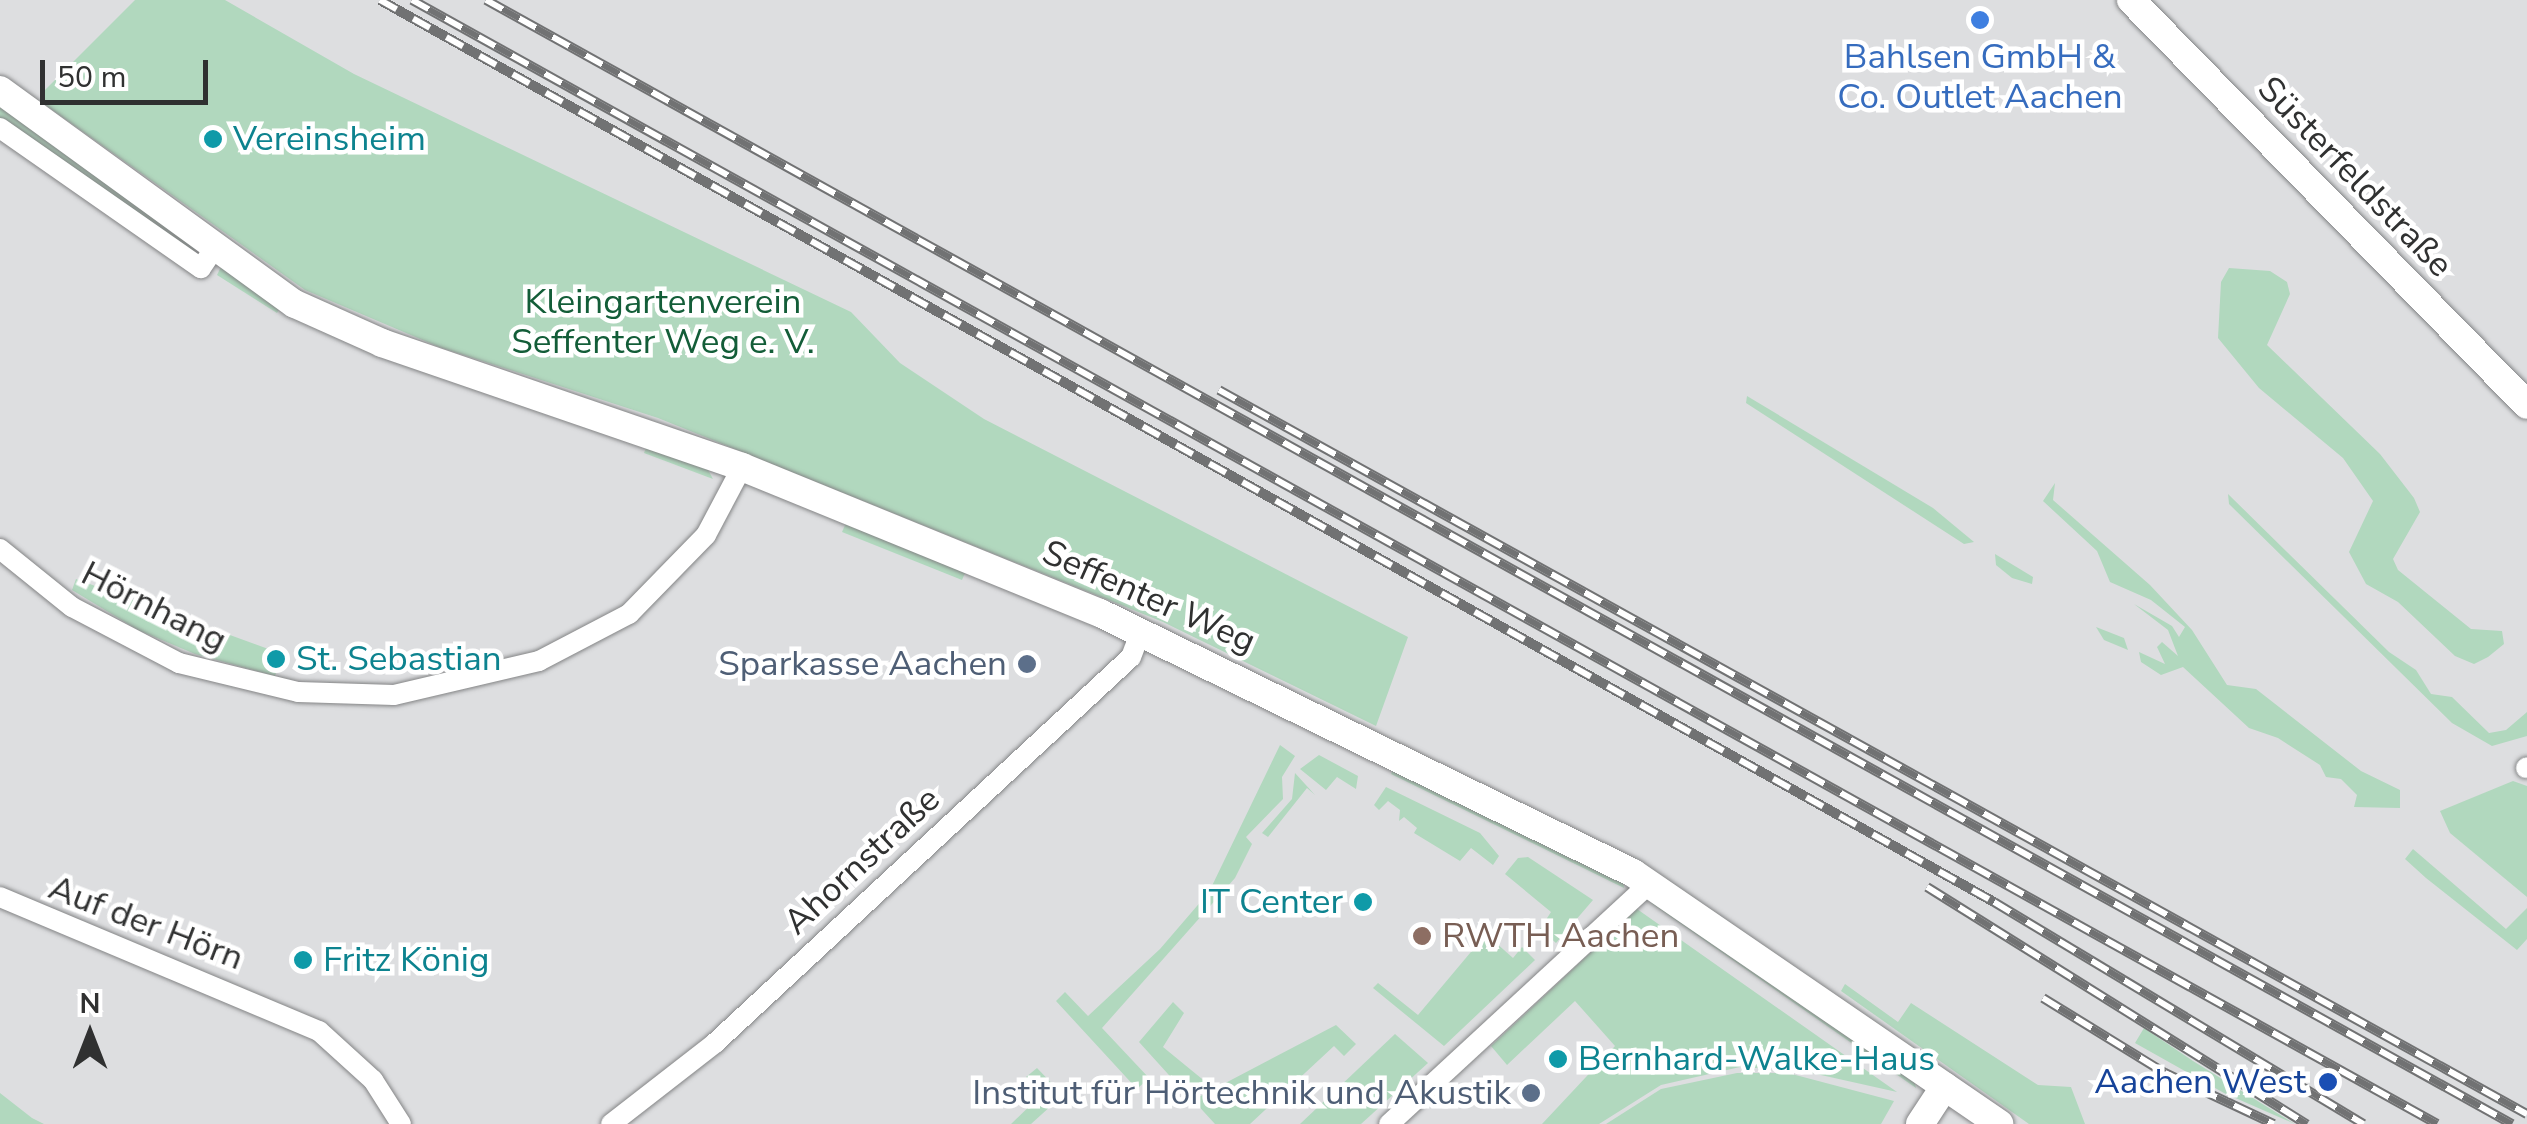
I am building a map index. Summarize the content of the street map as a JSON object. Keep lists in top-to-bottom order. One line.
{"streets":{"street":["Süsterfeldstraße","Seffenter Weg","Hörnhang","Ahornstraße","Auf der Hörn"]},"crossings":[["Seffenter Weg","Hörnhang"],["Seffenter Weg","Ahornstraße"]],"parks":["Kleingartenverein Seffenter Weg e. V."],"places":["Bahlsen GmbH & Co. Outlet Aachen","Vereinsheim","St. Sebastian","Sparkasse Aachen","IT Center","RWTH Aachen","Fritz König","Bernhard-Walke-Haus","Aachen West","Institut für Hörtechnik und Akustik"],"scale_bar":"50 m","north":"top"}
